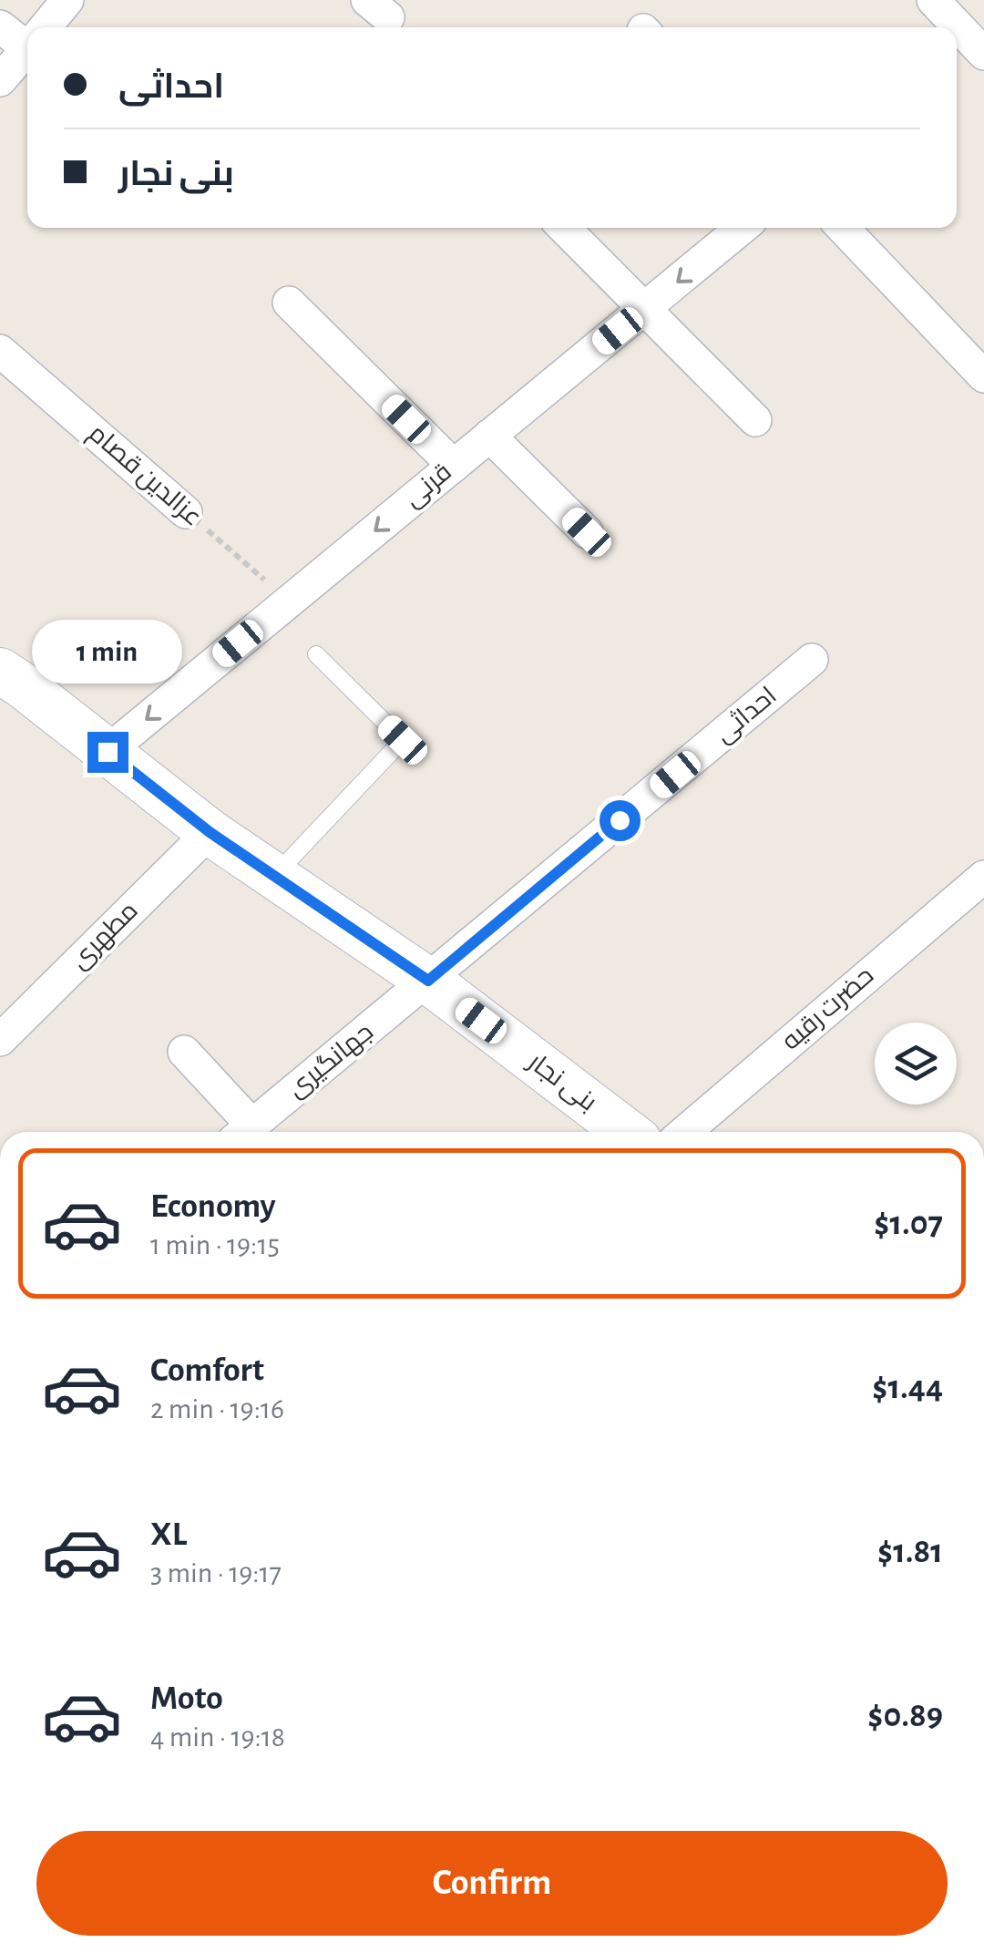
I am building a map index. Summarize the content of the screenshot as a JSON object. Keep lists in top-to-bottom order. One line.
{"streets":{"main road":["بنی نجار"],"street":["عزالدین قصام","قرنی","احداثی","مطهری","حضرت رقیه","جهانگیری"]},"crossings":[["عزالدین قصام","قرنی"],["قرنی","بنی نجار"],["احداثی","جهانگیری"],["احداثی","بنی نجار"],["مطهری","بنی نجار"],["جهانگیری","بنی نجار"]],"one_way":["قرنی"],"page":{"banner":["احداثی","بنی نجار"],"bubble":"1 min","list":[{"name":"Economy","note":"1 min · 19:15","value":"$1.07"},{"name":"Comfort","note":"2 min · 19:16","value":"$1.44"},{"name":"XL","note":"3 min · 19:17","value":"$1.81"},{"name":"Moto","note":"4 min · 19:18","value":"$0.89"}],"buttons":"Confirm"}}
